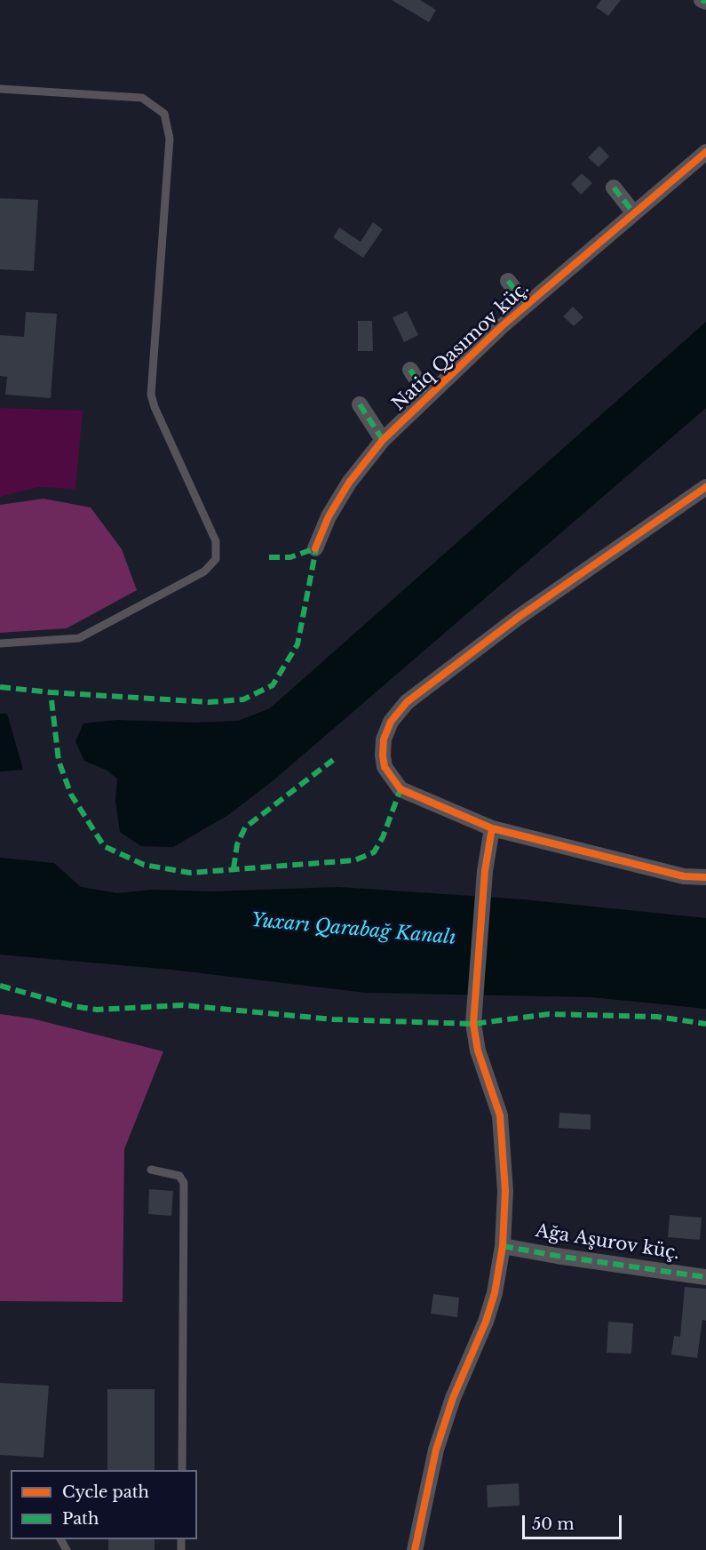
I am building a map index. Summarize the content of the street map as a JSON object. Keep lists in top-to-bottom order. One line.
{"streets":{"street":["Natiq Qasımov küç.","Ağa Aşurov küç."]},"water":["Yuxarı Qarabağ Kanalı"],"legend":["Cycle path","Path"],"scale_bar":"50 m"}
